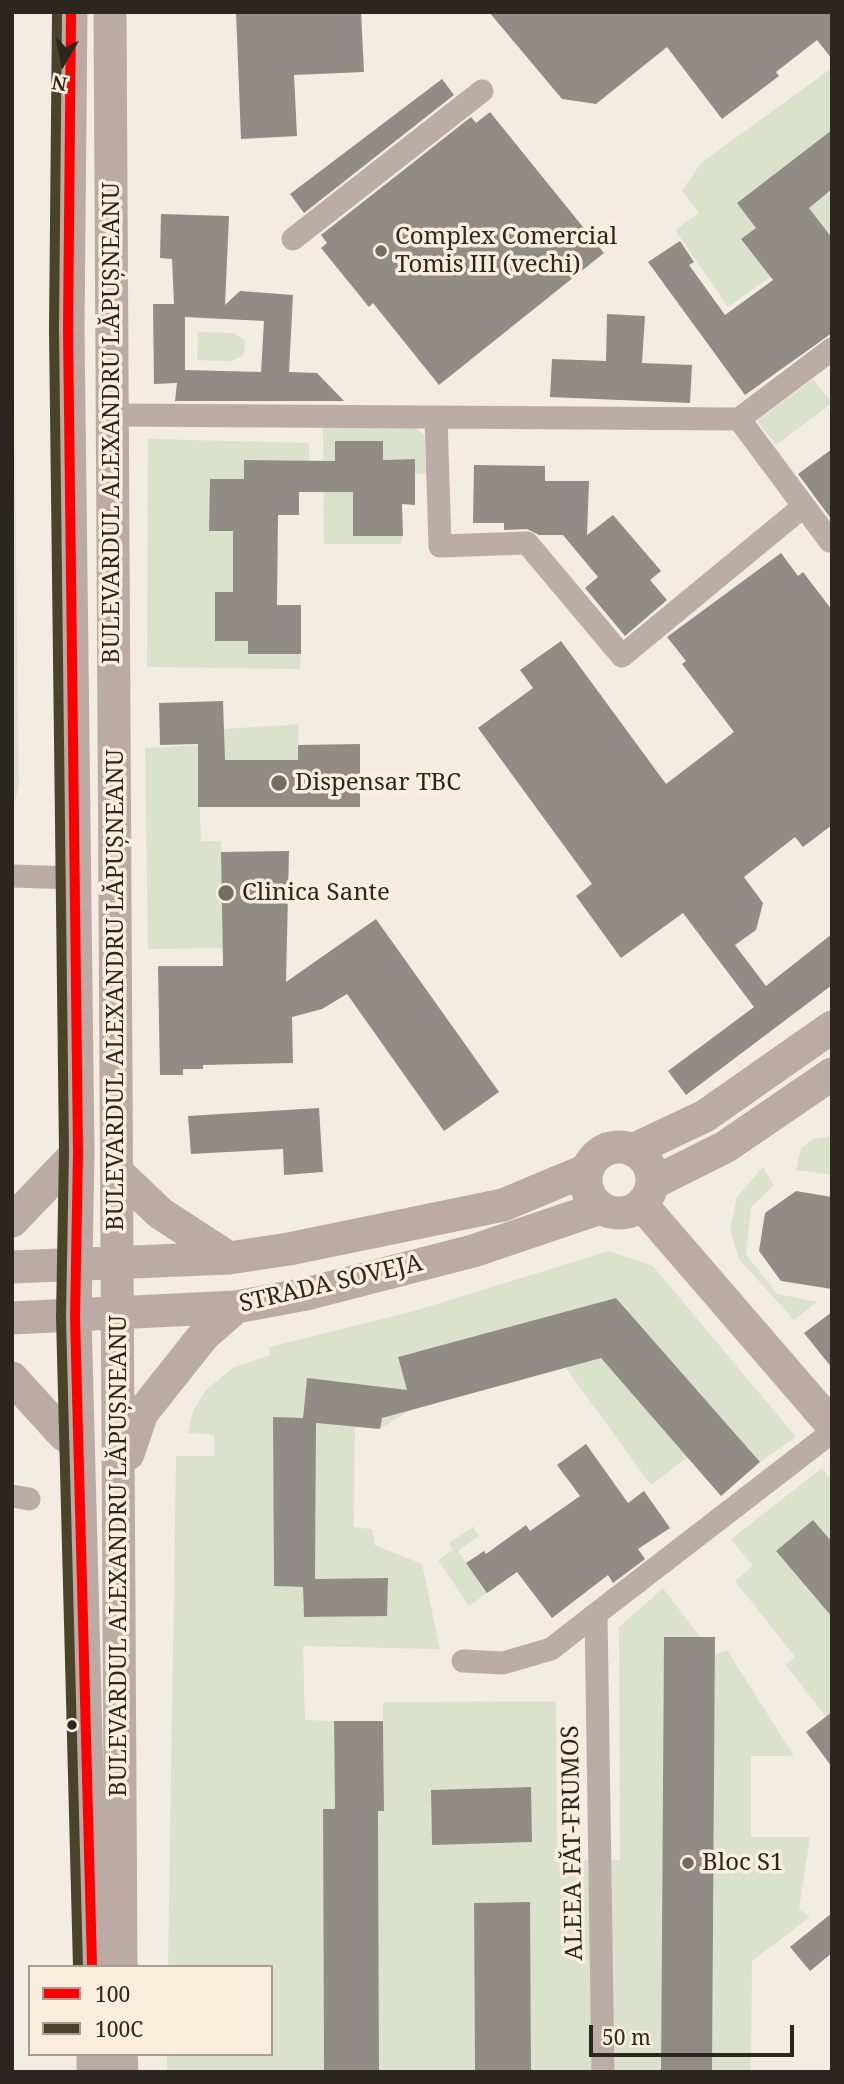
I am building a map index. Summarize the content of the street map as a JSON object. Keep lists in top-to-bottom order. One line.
{"streets":{"main road":["BULEVARDUL ALEXANDRU LĂPUȘNEANU","STRADA SOVEJA"],"street":["ALEEA FĂT-FRUMOS"]},"crossings":[["BULEVARDUL ALEXANDRU LĂPUȘNEANU","STRADA SOVEJA"]],"places":["Complex Comercial Tomis III (vechi)","Dispensar TBC","Clinica Sante","Bloc S1"],"lines":["transit line 100","transit line 100C"],"legend":["100","100C"],"scale_bar":"50 m","north":"bottom"}
